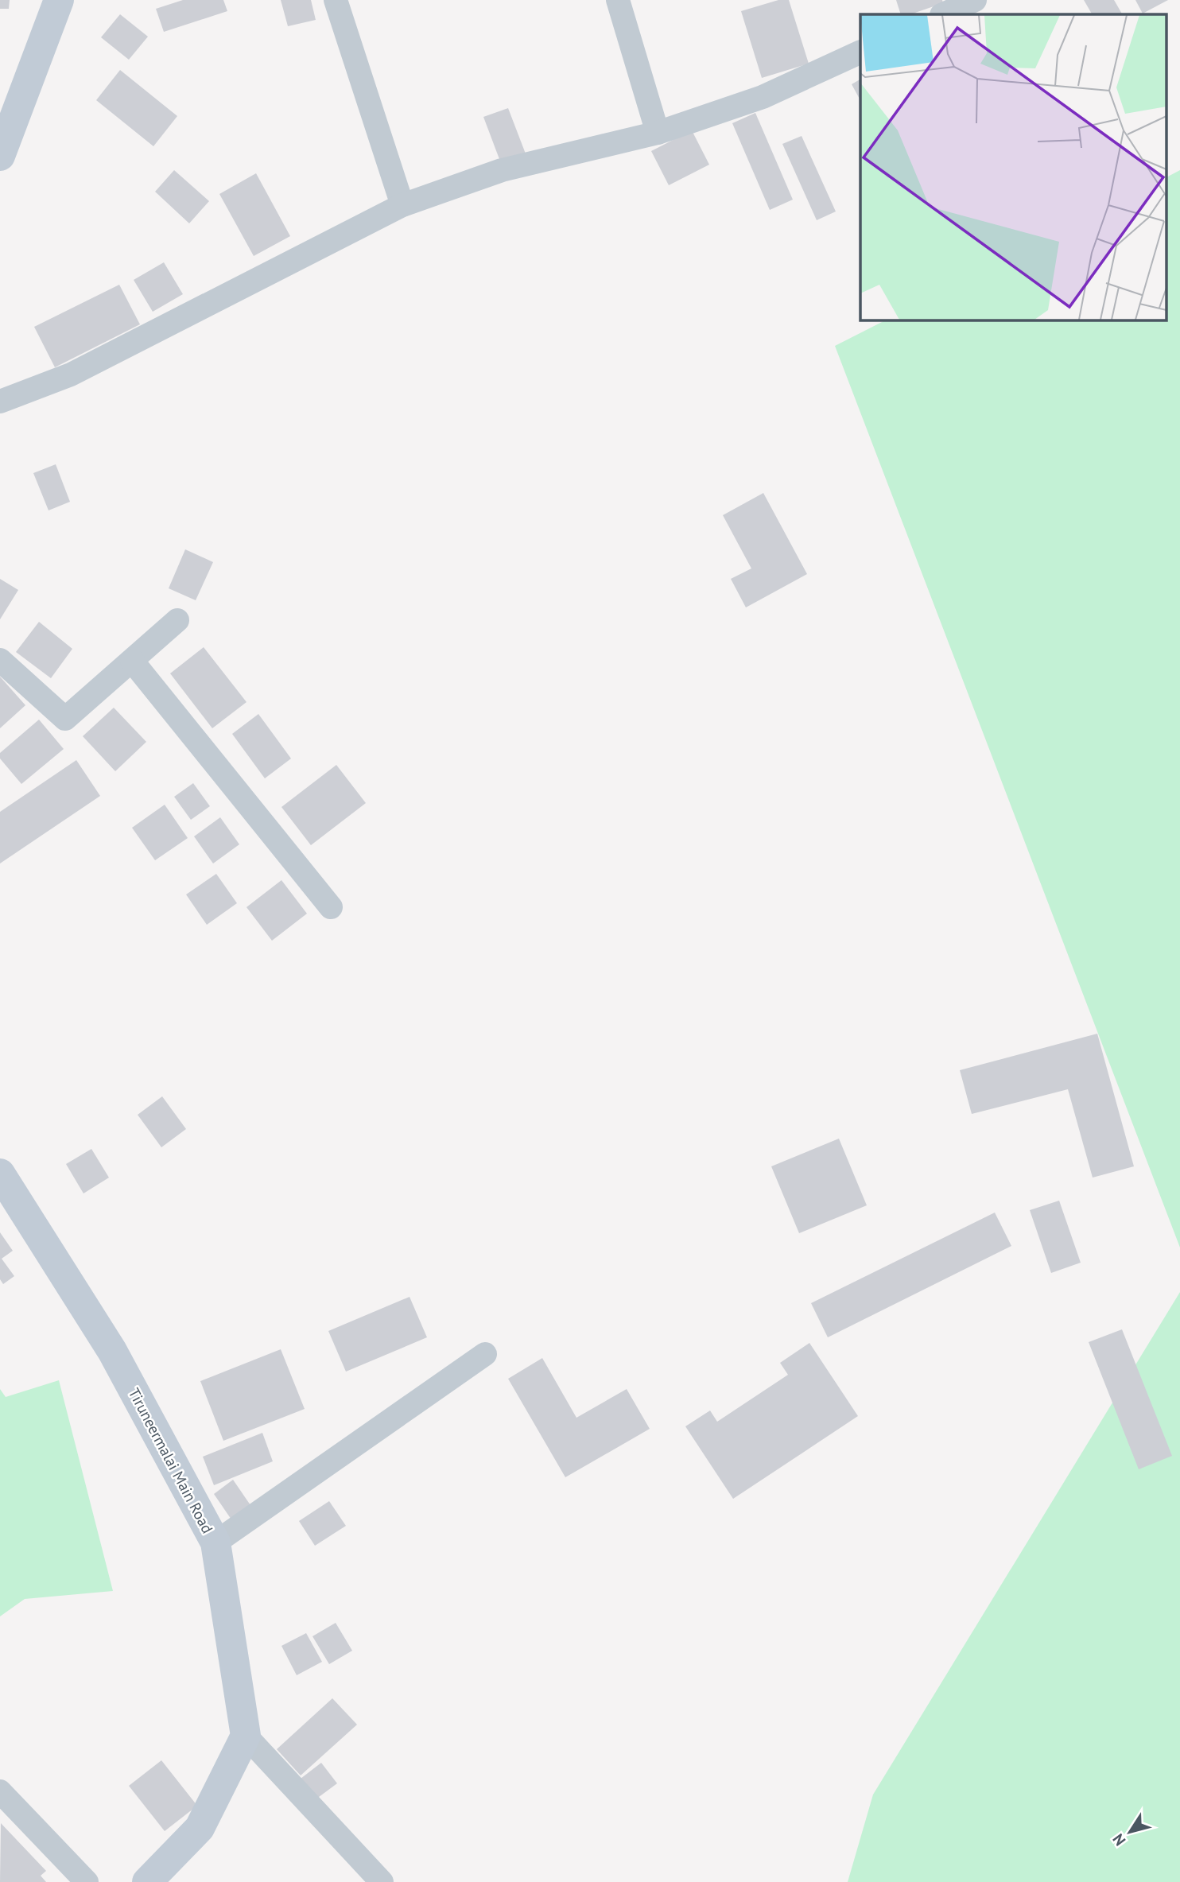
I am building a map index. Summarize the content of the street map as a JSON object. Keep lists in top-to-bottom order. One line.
{"streets":{"main road":["Tiruneermalai Main Road"]},"north":"bottom left"}
